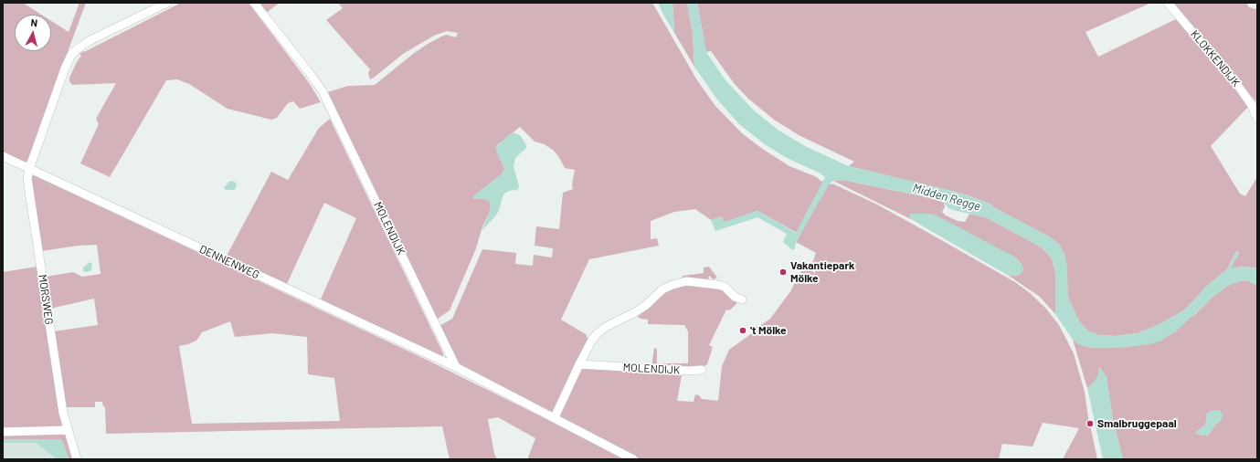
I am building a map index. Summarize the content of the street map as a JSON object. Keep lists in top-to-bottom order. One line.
{"streets":{"street":["KLOKKENDIJK","MOLENDIJK","DENNENWEG","MORSWEG"]},"crossings":[["MOLENDIJK","DENNENWEG"],["DENNENWEG","MORSWEG"]],"water":["Midden Regge"],"places":["Vakantiepark Mölke","'t Mölke","Smalbruggepaal"],"north":"top"}
